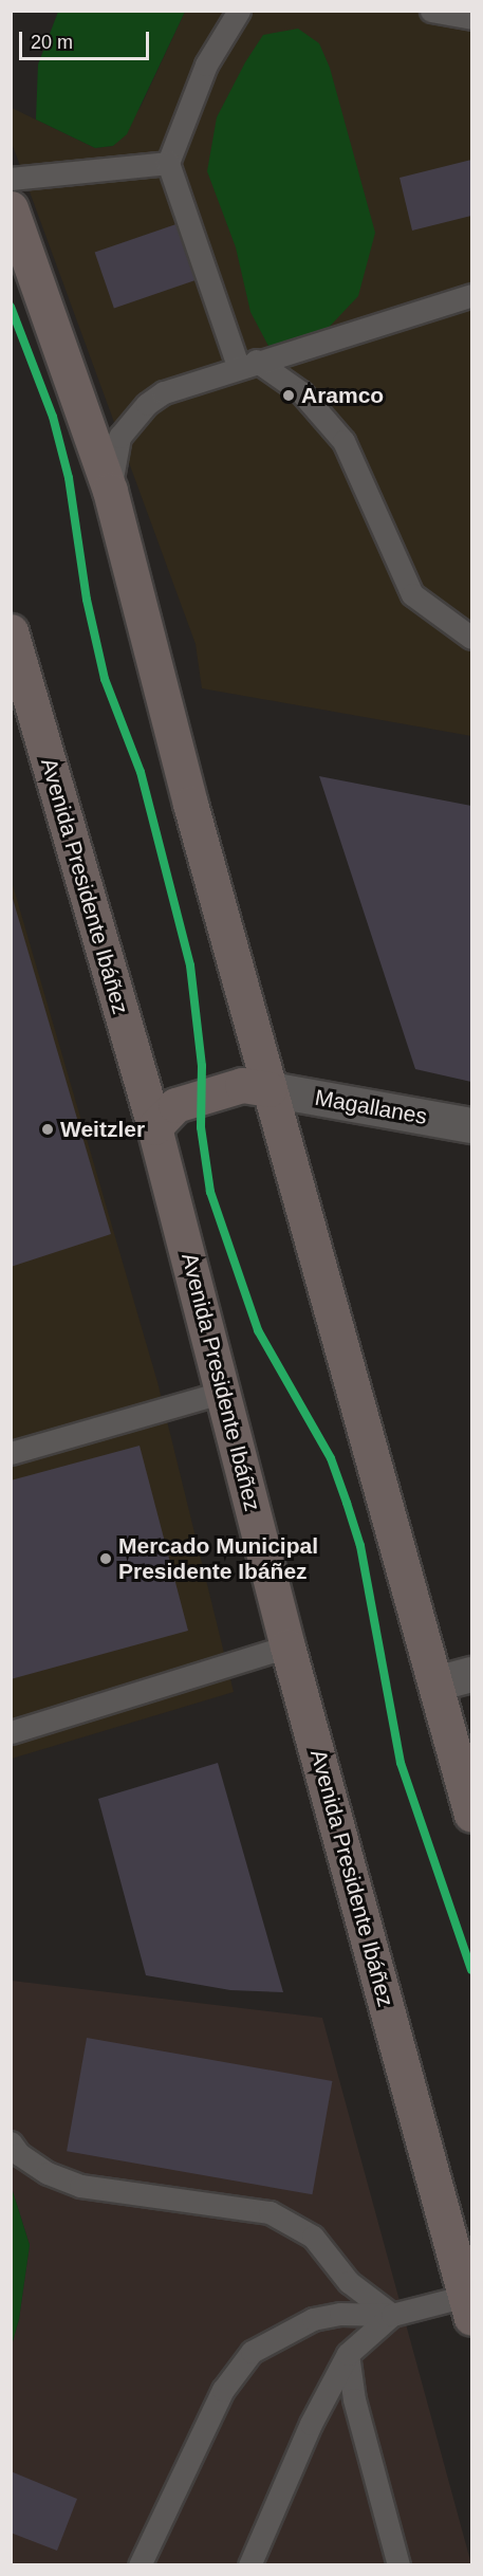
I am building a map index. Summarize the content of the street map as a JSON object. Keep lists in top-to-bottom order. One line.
{"streets":{"main road":["Avenida Presidente Ibáñez"],"street":["Magallanes"]},"places":["Aramco","Weitzler","Mercado Municipal Presidente Ibáñez"],"scale_bar":"20 m"}
